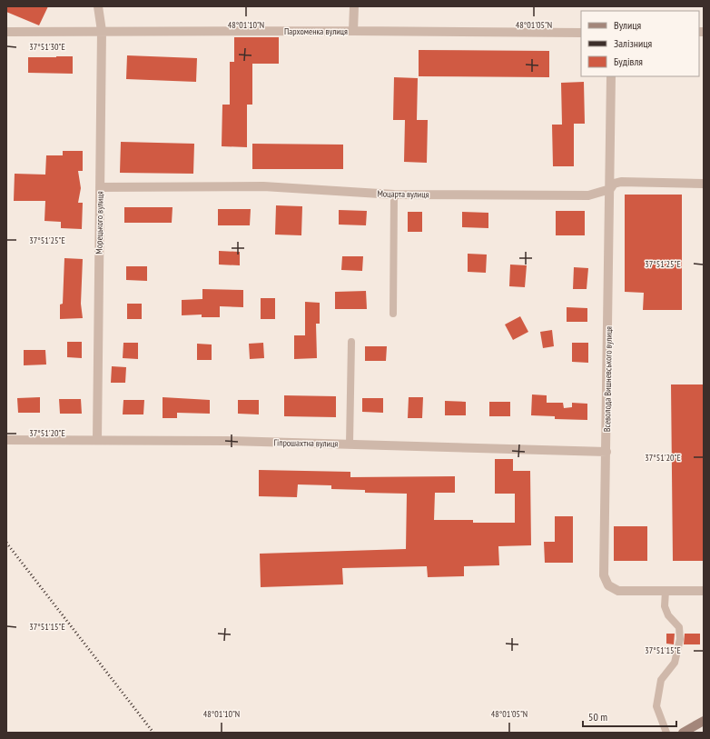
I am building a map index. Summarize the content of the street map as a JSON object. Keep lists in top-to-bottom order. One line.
{"streets":{"street":["Пархоменка вулиця","Моцарта вулиця","Морецького вулиця","Всеволода Вишневського вулиця","Гіпрошахтна вулиця"]},"crossings":[["Пархоменка вулиця","Морецького вулиця"],["Моцарта вулиця","Морецького вулиця"],["Моцарта вулиця","Всеволода Вишневського вулиця"],["Морецького вулиця","Гіпрошахтна вулиця"],["Всеволода Вишневського вулиця","Гіпрошахтна вулиця"]],"legend":["Вулиця","Залізниця","Будівля"],"scale_bar":"50 m","coordinates":["48°01'10\"N","48°01'05\"N","37°51'30\"E","37°51'25\"E","37°51'20\"E","37°51'15\"E"]}
